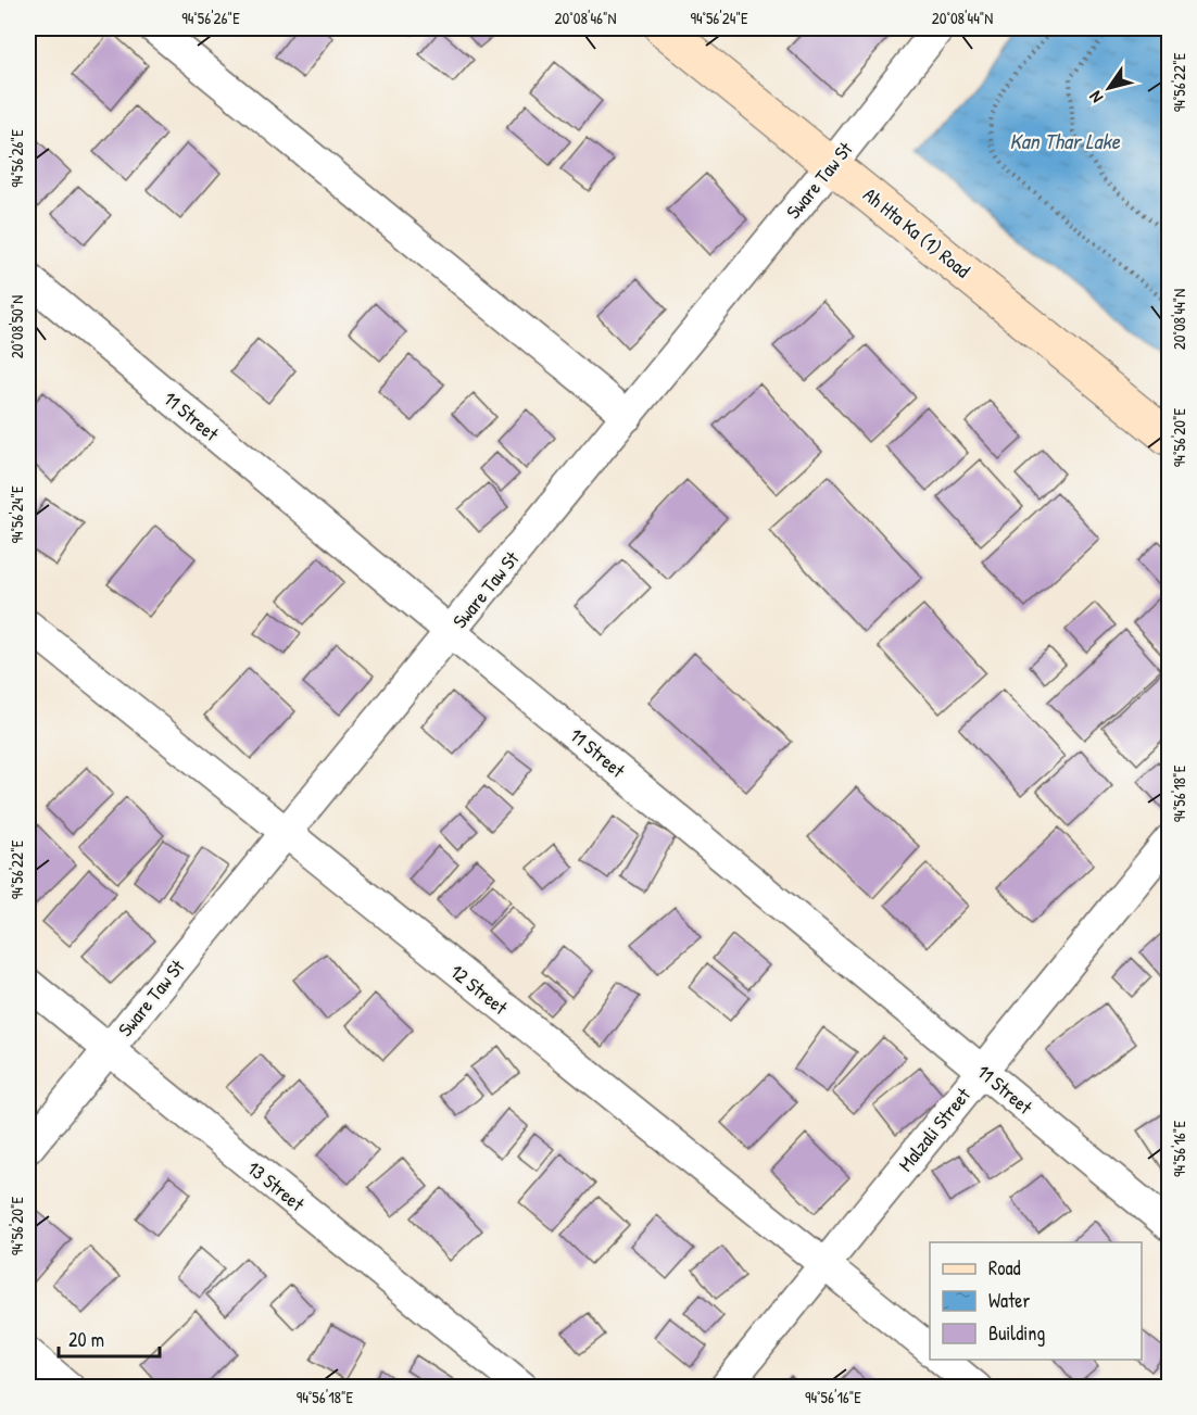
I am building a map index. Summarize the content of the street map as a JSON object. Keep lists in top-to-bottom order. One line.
{"streets":{"street":["Sware Taw St","Ah Hta Ka (1) Road","11 Street","12 Street","Malzali Street","13 Street"]},"crossings":[["Sware Taw St","Ah Hta Ka (1) Road"],["Sware Taw St","11 Street"],["Sware Taw St","12 Street"],["Sware Taw St","13 Street"],["11 Street","Malzali Street"],["12 Street","Malzali Street"]],"water":["Kan Thar Lake"],"legend":["Road","Water","Building"],"scale_bar":"20 m","north":"bottom left","coordinates":["94°56'26\"E","20°08'46\"N","94°56'24\"E","20°08'44\"N","94°56'22\"E","20°08'50\"N","94°56'20\"E","94°56'18\"E","94°56'16\"E"]}
